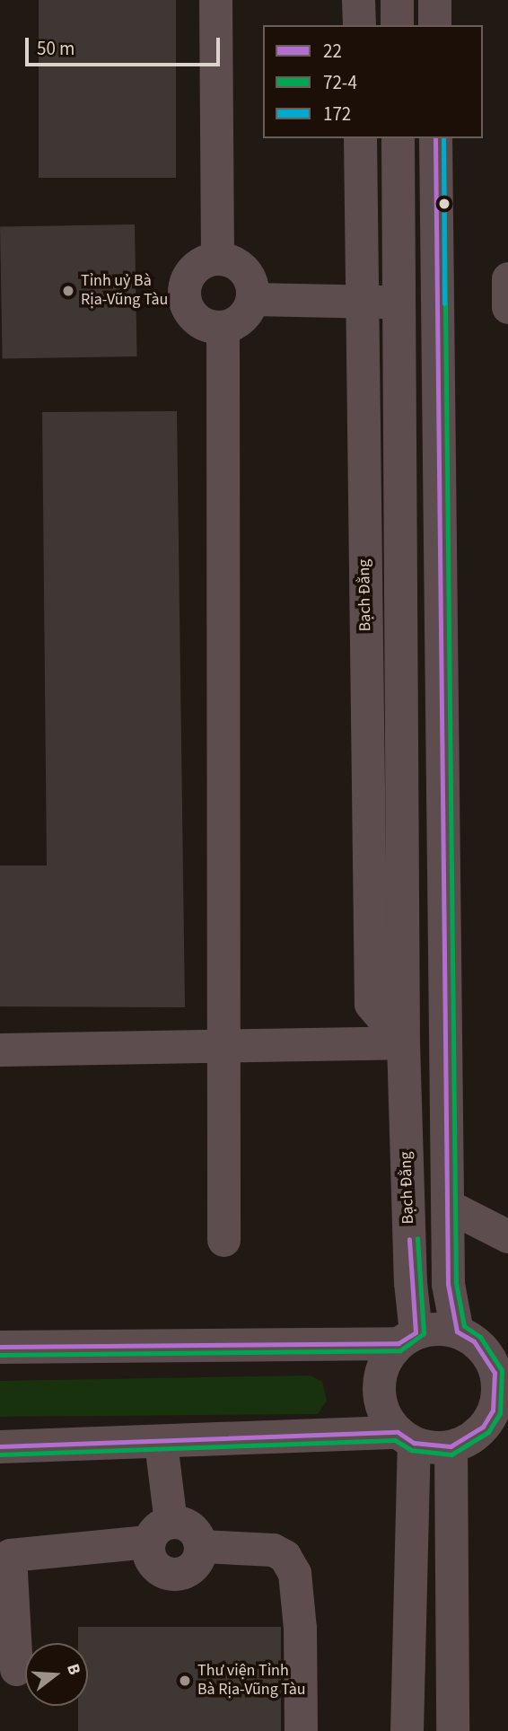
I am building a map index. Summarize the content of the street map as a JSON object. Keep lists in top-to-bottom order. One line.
{"streets":{"street":["Bạch Đằng"]},"places":["Tỉnh uỷ Bà Rịa-Vũng Tàu","Thư viện Tỉnh Bà Rịa-Vũng Tàu"],"lines":["transit line 22","transit line 72-4","transit line 172"],"legend":["22","72-4","172"],"scale_bar":"50 m","north":"right"}
